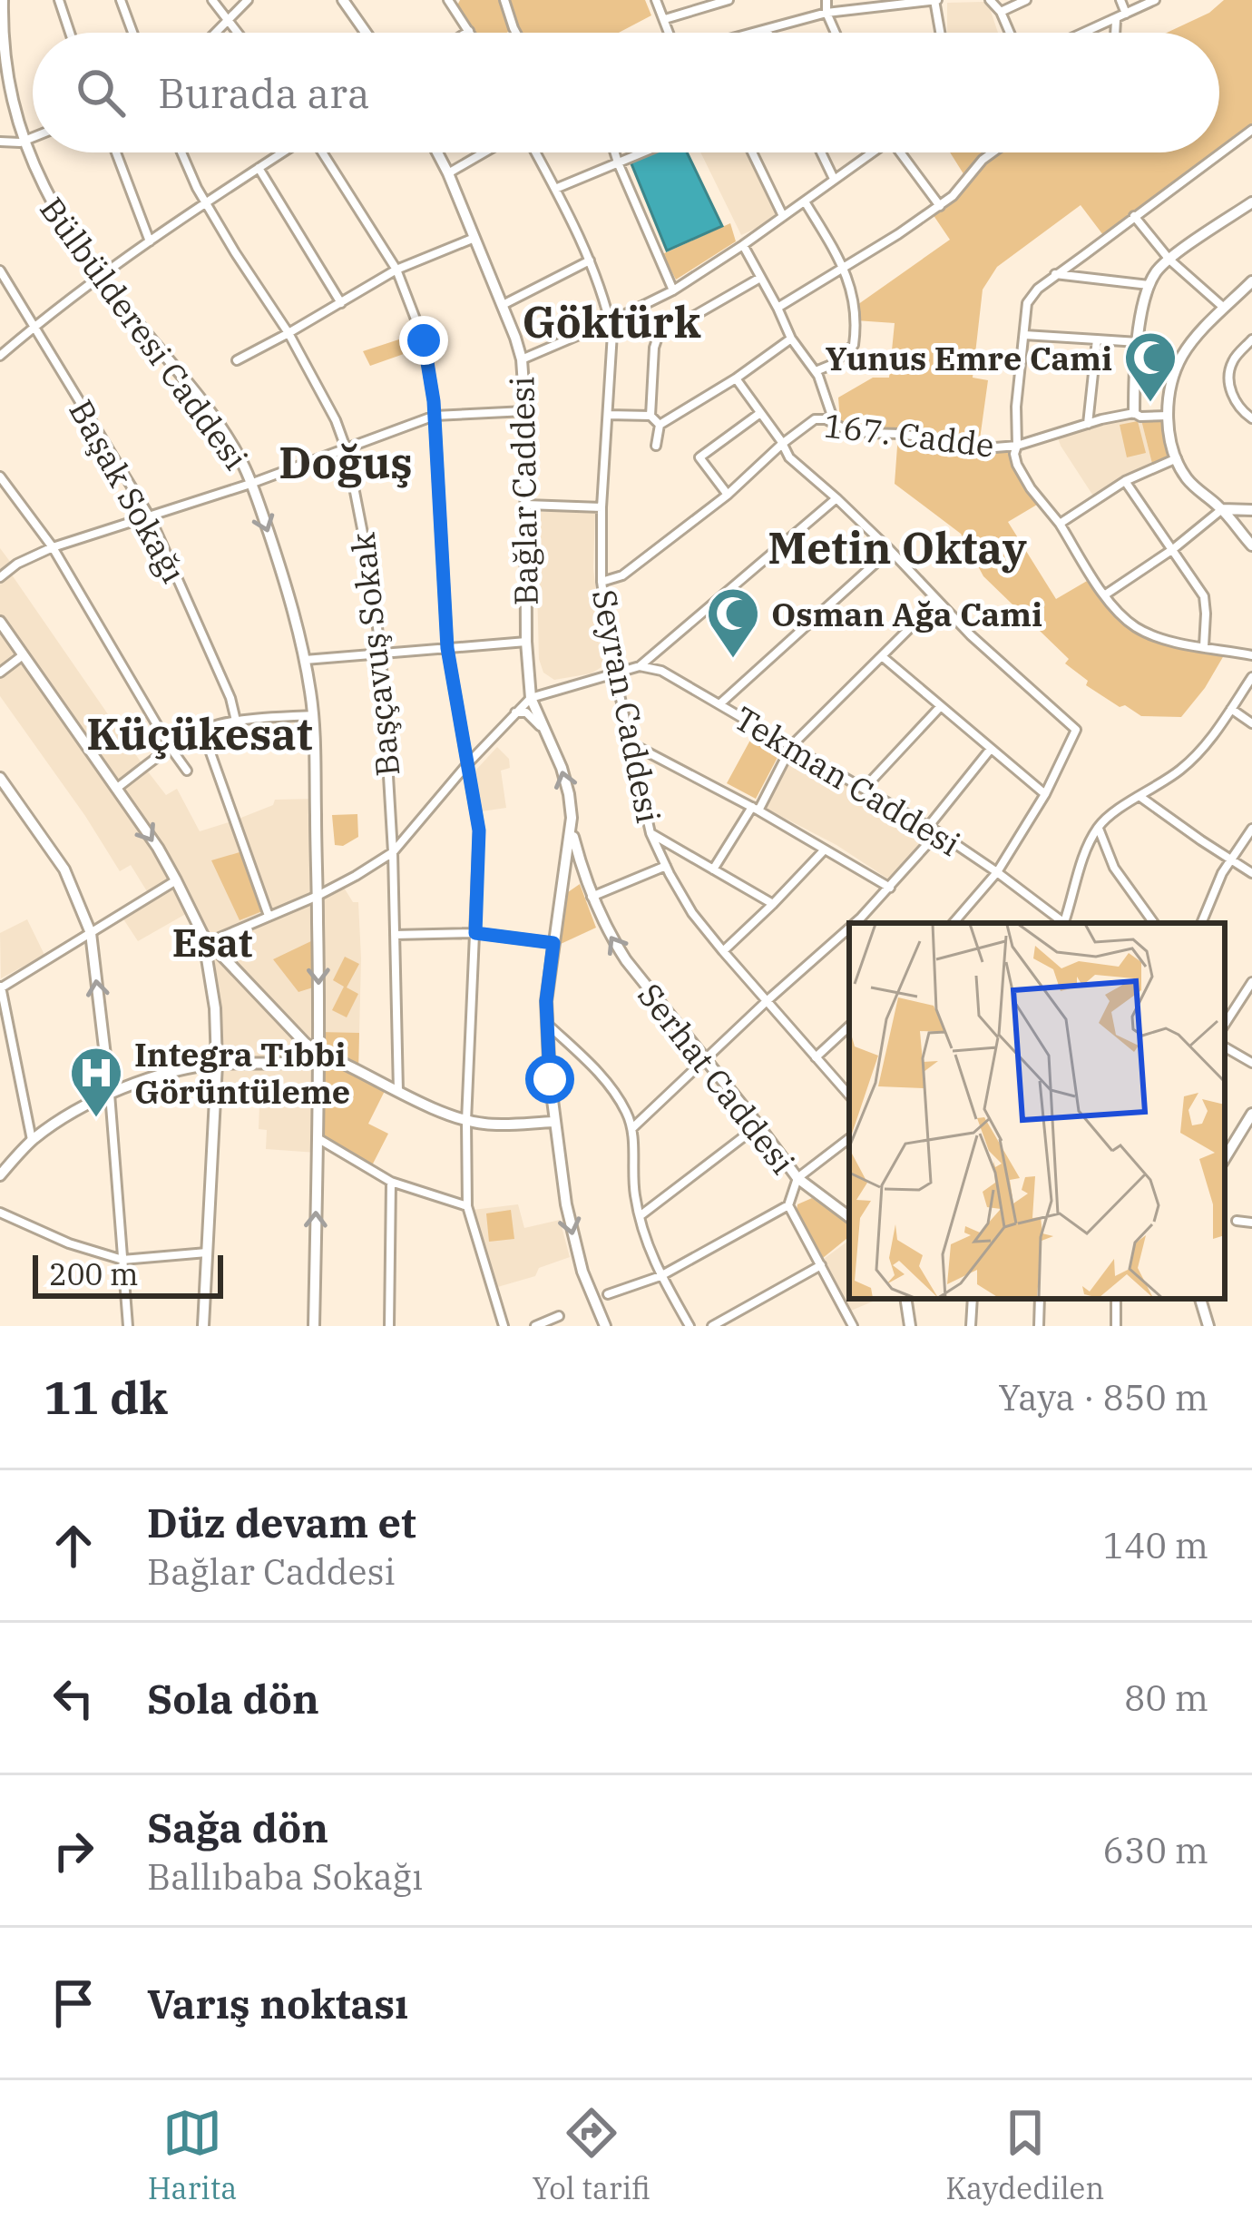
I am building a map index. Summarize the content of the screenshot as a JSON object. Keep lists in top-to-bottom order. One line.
{"streets":{"main road":["Bülbülderesi Caddesi","Bağlar Caddesi","Serhat Caddesi"],"street":["167. Cadde","Başak Sokağı","Başçavuş Sokak","Seyran Caddesi","Tekman Caddesi"]},"crossings":[["167. Cadde","Seyran Caddesi"],["Bağlar Caddesi","Serhat Caddesi"]],"districts":["Göktürk","Doğuş","Metin Oktay","Küçükesat","Esat"],"places":{"mosque":["Yunus Emre Cami","Osman Ağa Cami"],"hospital":["Integra Tıbbi Görüntüleme"]},"scale_bar":"200 m","page":{"search":"Burada ara","scale":"200 m","heading":["11 dk","Yaya · 850 m"],"list":[["Düz devam et","Bağlar Caddesi","140 m"],["Sola dön","80 m"],["Sağa dön","Ballıbaba Sokağı","630 m"],"Varış noktası"],"nav":["Harita","Yol tarifi","Kaydedilen"]}}
